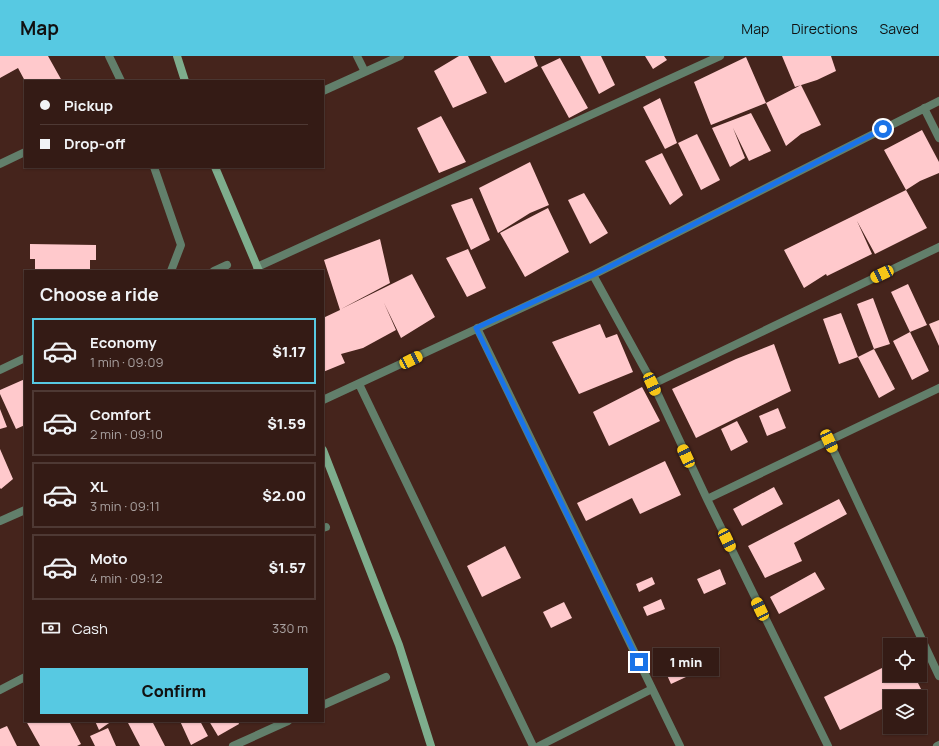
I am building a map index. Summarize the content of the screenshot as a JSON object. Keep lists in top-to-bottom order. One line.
{"page":{"header":"Map","nav":["Map","Directions","Saved"],"banner":["Pickup","Drop-off"],"heading":"Choose a ride","list":[{"name":"Economy","note":"1 min · 09:09","value":"$1.17"},{"name":"Comfort","note":"2 min · 09:10","value":"$1.59"},{"name":"XL","note":"3 min · 09:11","value":"$2.00"},{"name":"Moto","note":"4 min · 09:12","value":"$1.57"}],"pay":["Cash","330 m"],"bubble":"1 min","buttons":"Confirm"}}
